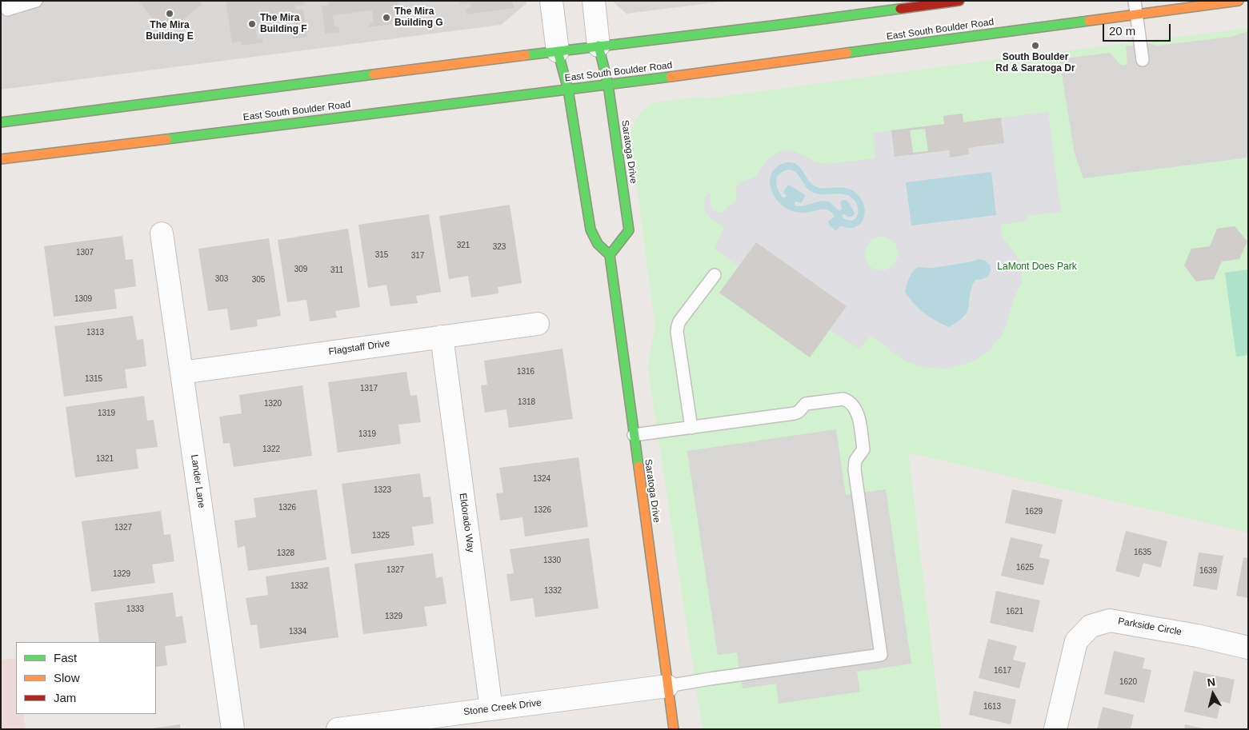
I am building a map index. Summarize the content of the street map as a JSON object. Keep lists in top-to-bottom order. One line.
{"streets":{"main road":["East South Boulder Road","Saratoga Drive"],"street":["Flagstaff Drive","Lander Lane","Eldorado Way","Parkside Circle","Stone Creek Drive"]},"crossings":[["East South Boulder Road","Saratoga Drive"],["Saratoga Drive","Stone Creek Drive"],["Flagstaff Drive","Lander Lane"],["Flagstaff Drive","Eldorado Way"],["Eldorado Way","Stone Creek Drive"]],"parks":["LaMont Does Park"],"places":["The Mira Building E","The Mira Building G","The Mira Building F","South Boulder Rd & Saratoga Dr"],"house_numbers":["321","323","1307","315","317","309","311","303","305","1309","1313","1316","1315","1317","1318","1320","1319","1319","1322","1321","1324","1323","1326","1326","1629","1327","1325","1635","1328","1330","1625","1327","1639","1329","1332","1332","1333","1621","1329","1334","1617","1620","1613"],"legend":["Fast","Slow","Jam"],"scale_bar":"20 m","north":"top"}
